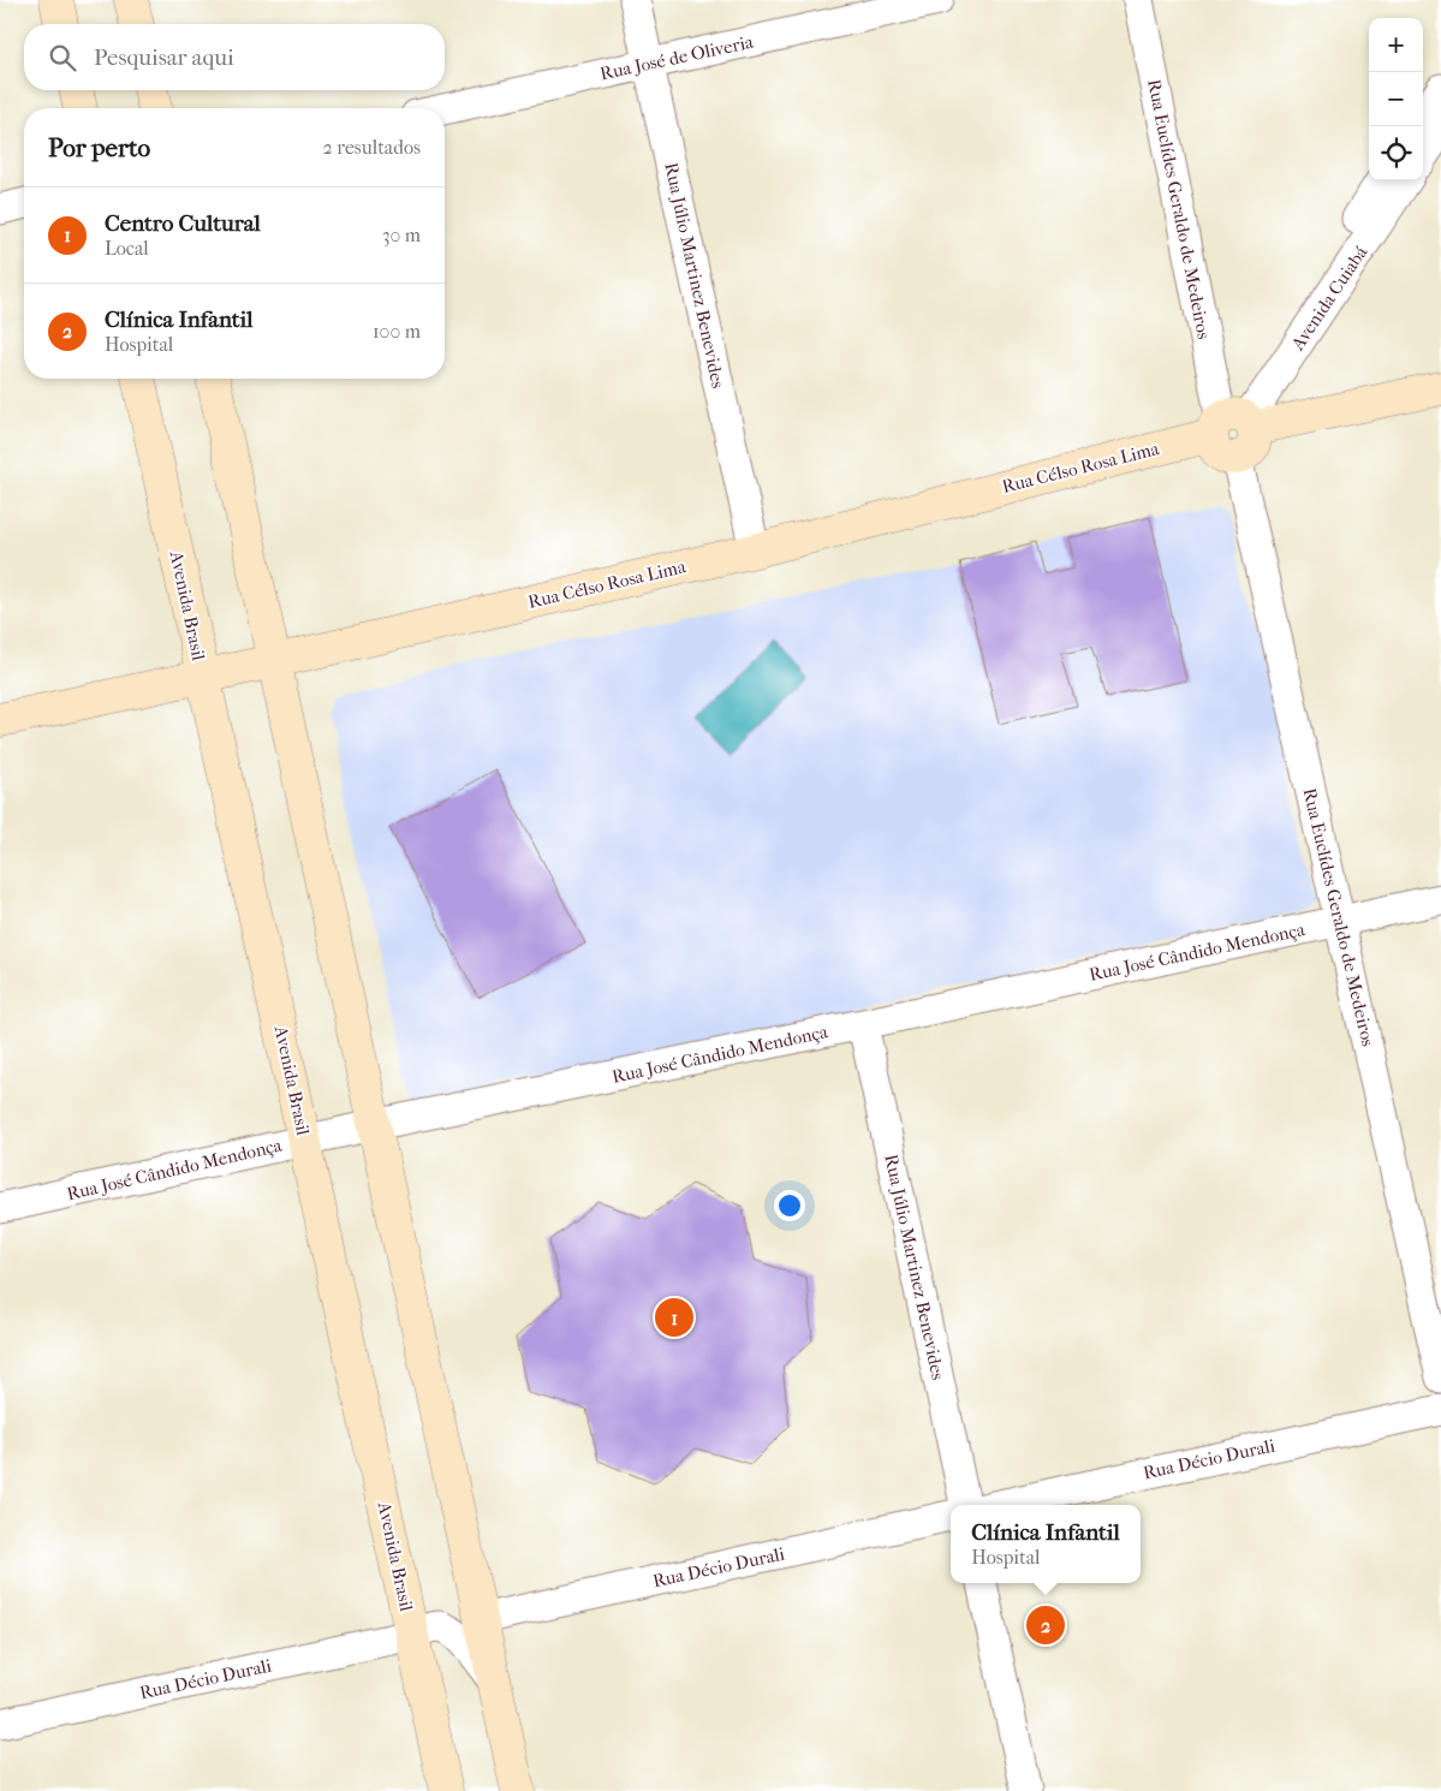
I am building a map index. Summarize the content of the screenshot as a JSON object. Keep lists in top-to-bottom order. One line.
{"streets":{"street":["Rua José de Oliveria","Rua Euclídes Geraldo de Medeiros","Rua Júlio Martinez Benevides","Avenida Cuiabá","Rua Célso Rosa Lima","Avenida Brasil","Rua José Cândido Mendonça","Rua Décio Durali"]},"crossings":[["Rua José de Oliveria","Rua Júlio Martinez Benevides"],["Rua Euclídes Geraldo de Medeiros","Avenida Cuiabá"],["Rua Euclídes Geraldo de Medeiros","Rua Célso Rosa Lima"],["Rua Euclídes Geraldo de Medeiros","Rua José Cândido Mendonça"],["Rua Júlio Martinez Benevides","Rua Célso Rosa Lima"],["Rua Júlio Martinez Benevides","Rua José Cândido Mendonça"],["Avenida Cuiabá","Rua Célso Rosa Lima"],["Rua Célso Rosa Lima","Avenida Brasil"],["Avenida Brasil","Rua José Cândido Mendonça"],["Avenida Brasil","Rua Décio Durali"]],"page":{"map_buttons":["+","−"],"search":"Pesquisar aqui","heading":["Por perto","2 resultados"],"list":[{"mark":"1","name":"Centro Cultural","note":"Local","value":"30 m"},{"mark":"2","name":"Clínica Infantil","note":"Hospital","value":"100 m"}],"pins":["1","2"],"popup":["Clínica Infantil","Hospital"]}}
